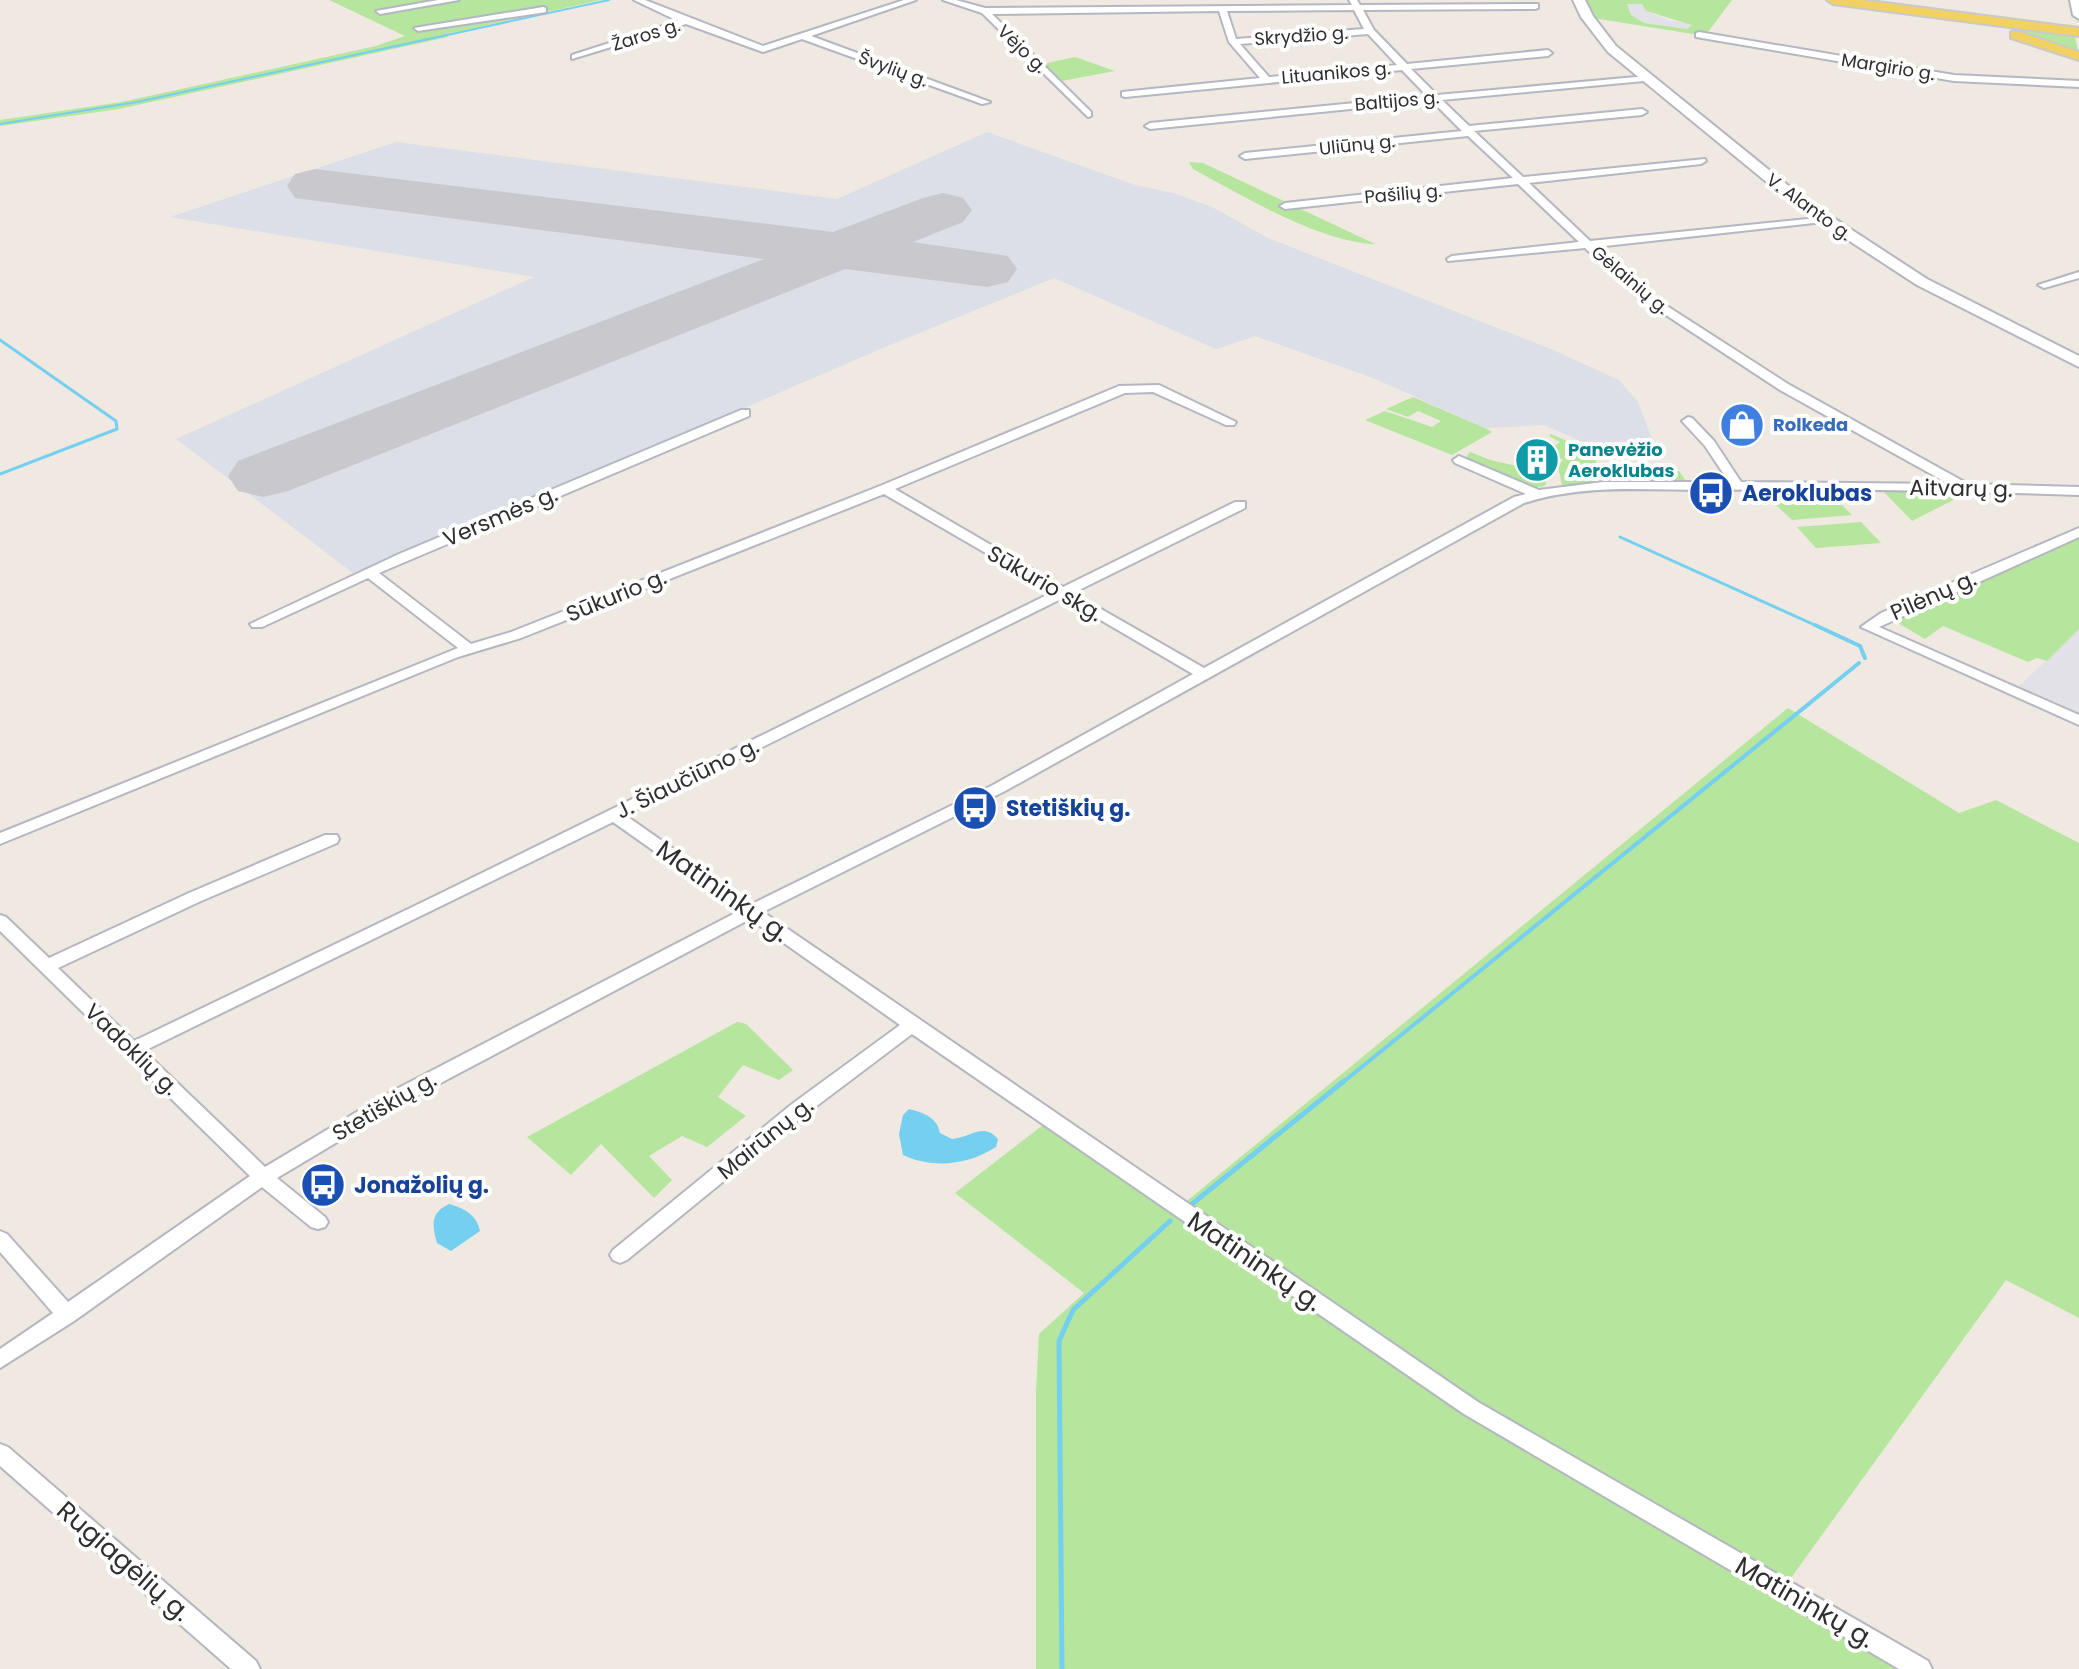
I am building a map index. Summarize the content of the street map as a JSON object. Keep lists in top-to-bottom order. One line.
{"streets":{"main road":["V. Alanto g."],"street":["Žaros g.","Skrydžio g.","Vėjo g.","Margirio g.","Švylių g.","Lituanikos g.","Baltijos g.","Uliūnų g.","Pašilių g.","Gėlainių g.","Aitvarų g.","Versmės g.","Sūkurio skg.","Sūkurio g.","Pilėnų g.","J. Šiaučiūno g.","Matininkų g.","Vadoklių g.","Stetiškių g.","Mairūnų g.","Rugiagėlių g."]},"crossings":[["Žaros g.","Švylių g."],["Skrydžio g.","Gėlainių g."],["Lituanikos g.","Gėlainių g."],["Baltijos g.","V. Alanto g."],["Baltijos g.","Gėlainių g."],["Uliūnų g.","Gėlainių g."],["Pašilių g.","Gėlainių g."],["Gėlainių g.","Aitvarų g."],["Aitvarų g.","Stetiškių g."],["Sūkurio skg.","Sūkurio g."],["Sūkurio skg.","J. Šiaučiūno g."],["Sūkurio skg.","Stetiškių g."],["J. Šiaučiūno g.","Matininkų g."],["J. Šiaučiūno g.","Vadoklių g."],["Matininkų g.","Stetiškių g."],["Matininkų g.","Mairūnų g."],["Vadoklių g.","Stetiškių g."]],"places":{"shop":["Rolkeda"],"building":["Panevėžio Aeroklubas"],"bus stop":["Aeroklubas","Stetiškių g.","Jonažolių g."]}}
